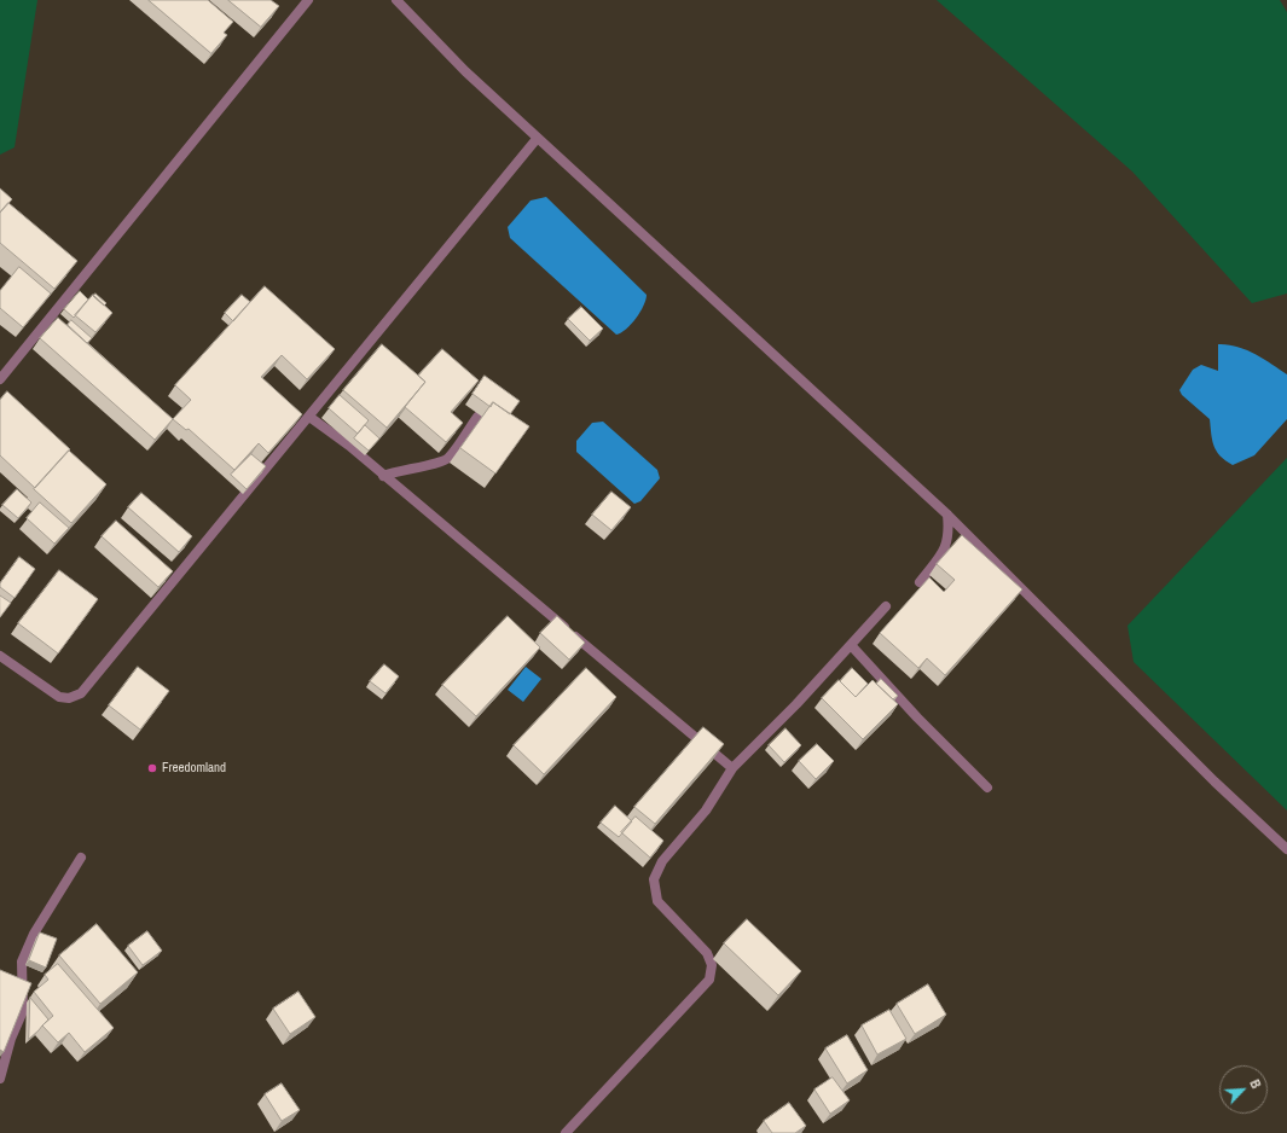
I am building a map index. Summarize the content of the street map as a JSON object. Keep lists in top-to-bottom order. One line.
{"places":["Freedomland"],"north":"top right"}
